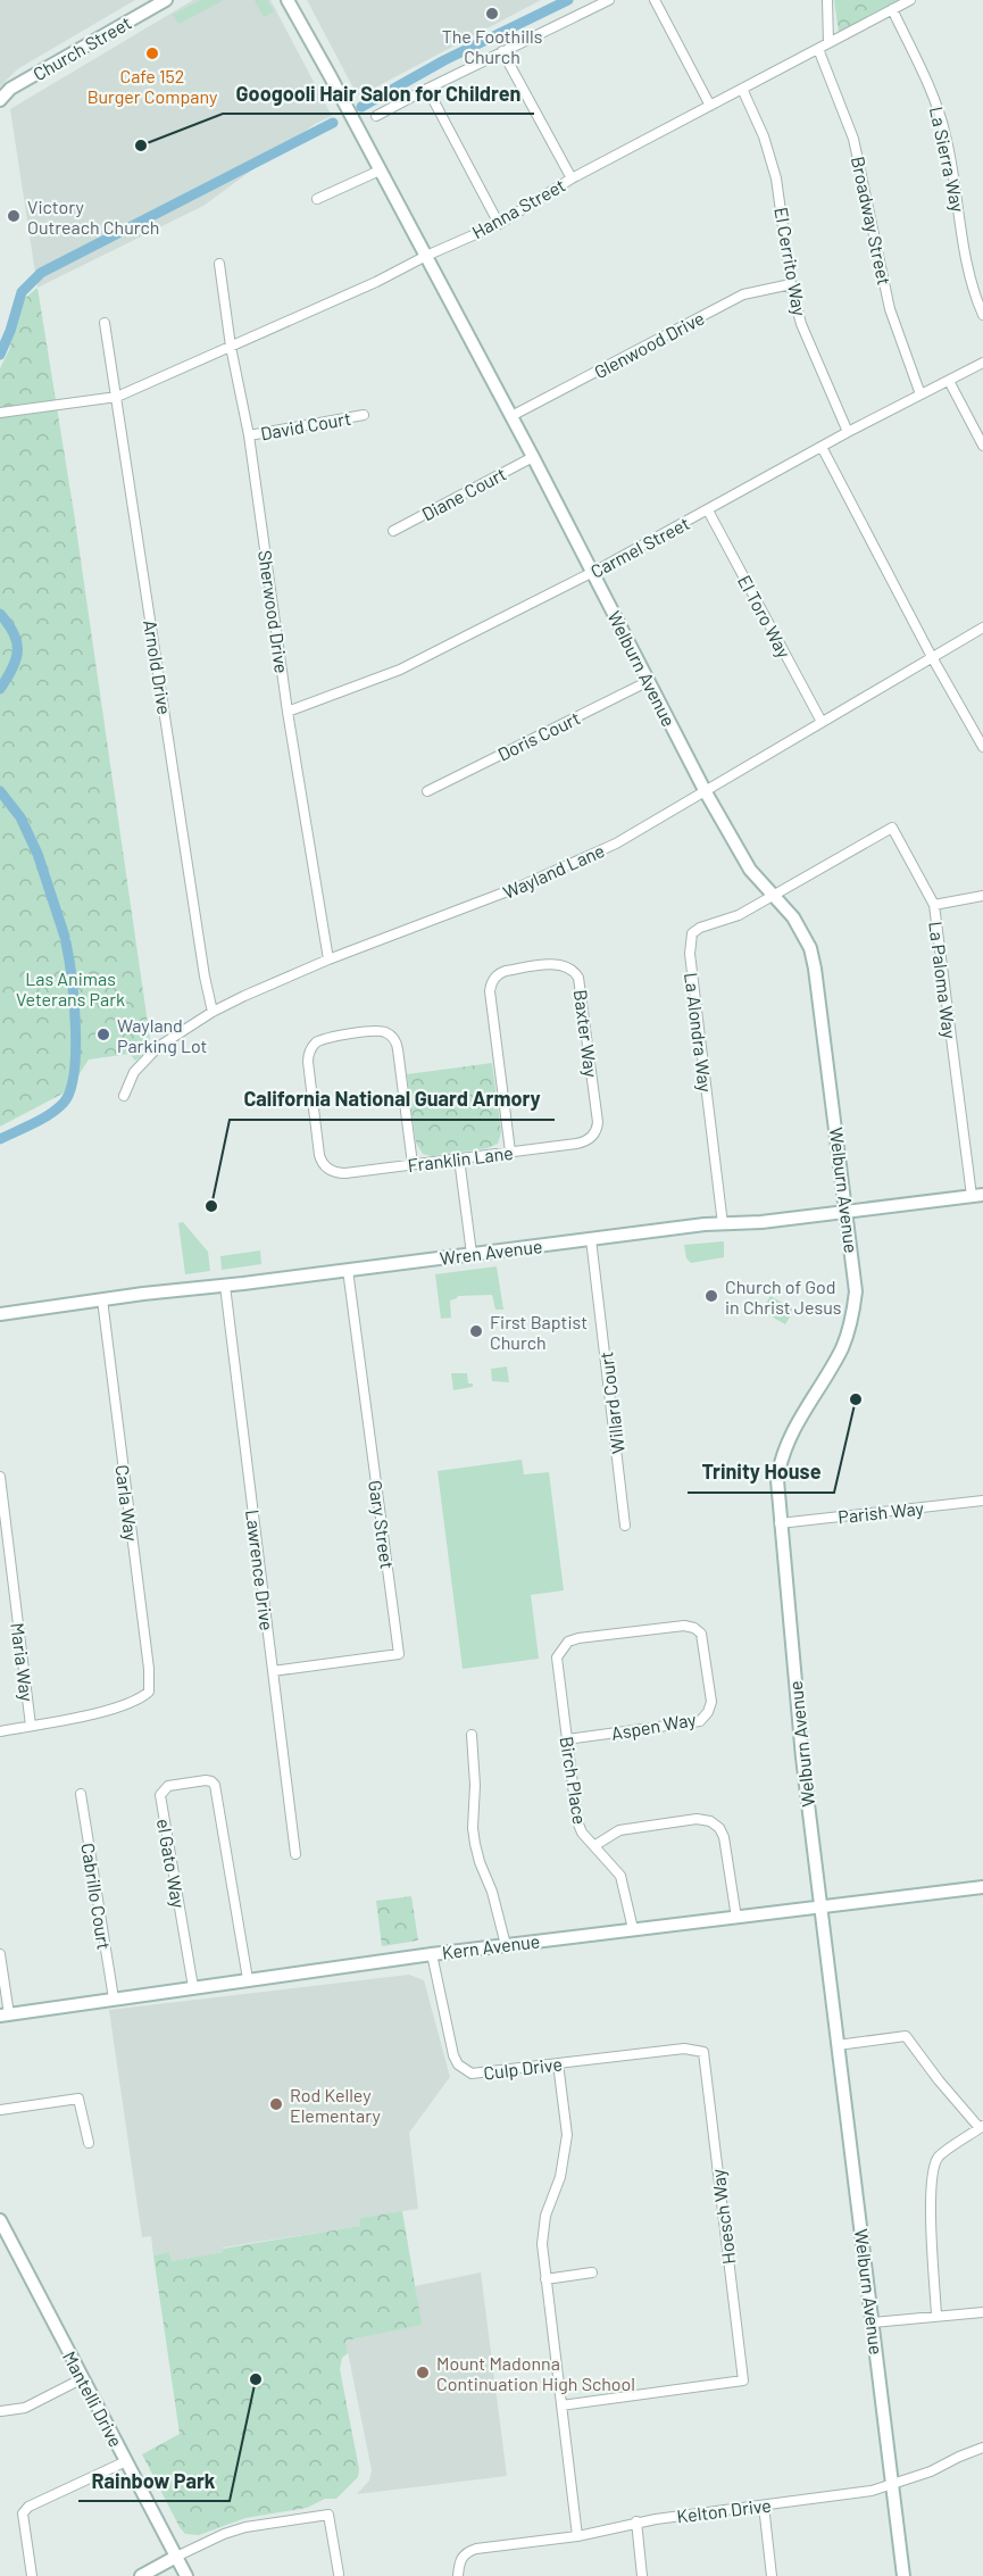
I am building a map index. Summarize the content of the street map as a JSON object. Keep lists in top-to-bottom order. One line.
{"streets":{"main road":["Church Street","Welburn Avenue","Wren Avenue","Kern Avenue","Mantelli Drive"],"street":["La Sierra Way","Hanna Street","Broadway Street","El Cerrito Way","Glenwood Drive","David Court","Diane Court","Carmel Street","Sherwood Drive","El Toro Way","Arnold Drive","Doris Court","Wayland Lane","La Paloma Way","La Alondra Way","Baxter Way","Franklin Lane","Willard Court","Carla Way","Parish Way","Gary Street","Lawrence Drive","Maria Way","Aspen Way","Birch Place","el Gato Way","Cabrillo Court","Culp Drive","Hoesch Way","Kelton Drive"]},"crossings":[["La Sierra Way","Hanna Street"],["Hanna Street","Broadway Street"],["Hanna Street","El Cerrito Way"],["Hanna Street","Sherwood Drive"],["Hanna Street","Arnold Drive"],["Hanna Street","Welburn Avenue"],["Broadway Street","Carmel Street"],["El Cerrito Way","Glenwood Drive"],["El Cerrito Way","Carmel Street"],["Glenwood Drive","Welburn Avenue"],["David Court","Sherwood Drive"],["Diane Court","Welburn Avenue"],["Carmel Street","Sherwood Drive"],["Carmel Street","El Toro Way"],["Carmel Street","Welburn Avenue"],["Sherwood Drive","Wayland Lane"],["El Toro Way","Wayland Lane"],["Arnold Drive","Wayland Lane"],["Welburn Avenue","Doris Court"],["Welburn Avenue","Wayland Lane"],["Welburn Avenue","La Paloma Way"],["Welburn Avenue","La Alondra Way"],["Welburn Avenue","Wren Avenue"],["Welburn Avenue","Parish Way"],["Welburn Avenue","Kern Avenue"],["Welburn Avenue","Kelton Drive"],["La Paloma Way","La Alondra Way"],["La Paloma Way","Wren Avenue"],["La Alondra Way","Wren Avenue"],["Baxter Way","Franklin Lane"],["Wren Avenue","Willard Court"],["Wren Avenue","Carla Way"],["Wren Avenue","Gary Street"],["Wren Avenue","Lawrence Drive"],["Carla Way","Maria Way"],["Gary Street","Lawrence Drive"],["Aspen Way","Birch Place"],["Birch Place","Kern Avenue"],["el Gato Way","Kern Avenue"],["Cabrillo Court","Kern Avenue"],["Kern Avenue","Culp Drive"],["Culp Drive","Hoesch Way"]],"parks":["Las Animas Veterans Park"],"places":["The Foothills Church","Cafe 152 Burger Company","Googooli Hair Salon for Children","Victory Outreach Church","Wayland Parking Lot","California National Guard Armory","Church of God in Christ Jesus","First Baptist Church","Trinity House","Rod Kelley Elementary","Mount Madonna Continuation High School","Rainbow Park"]}
